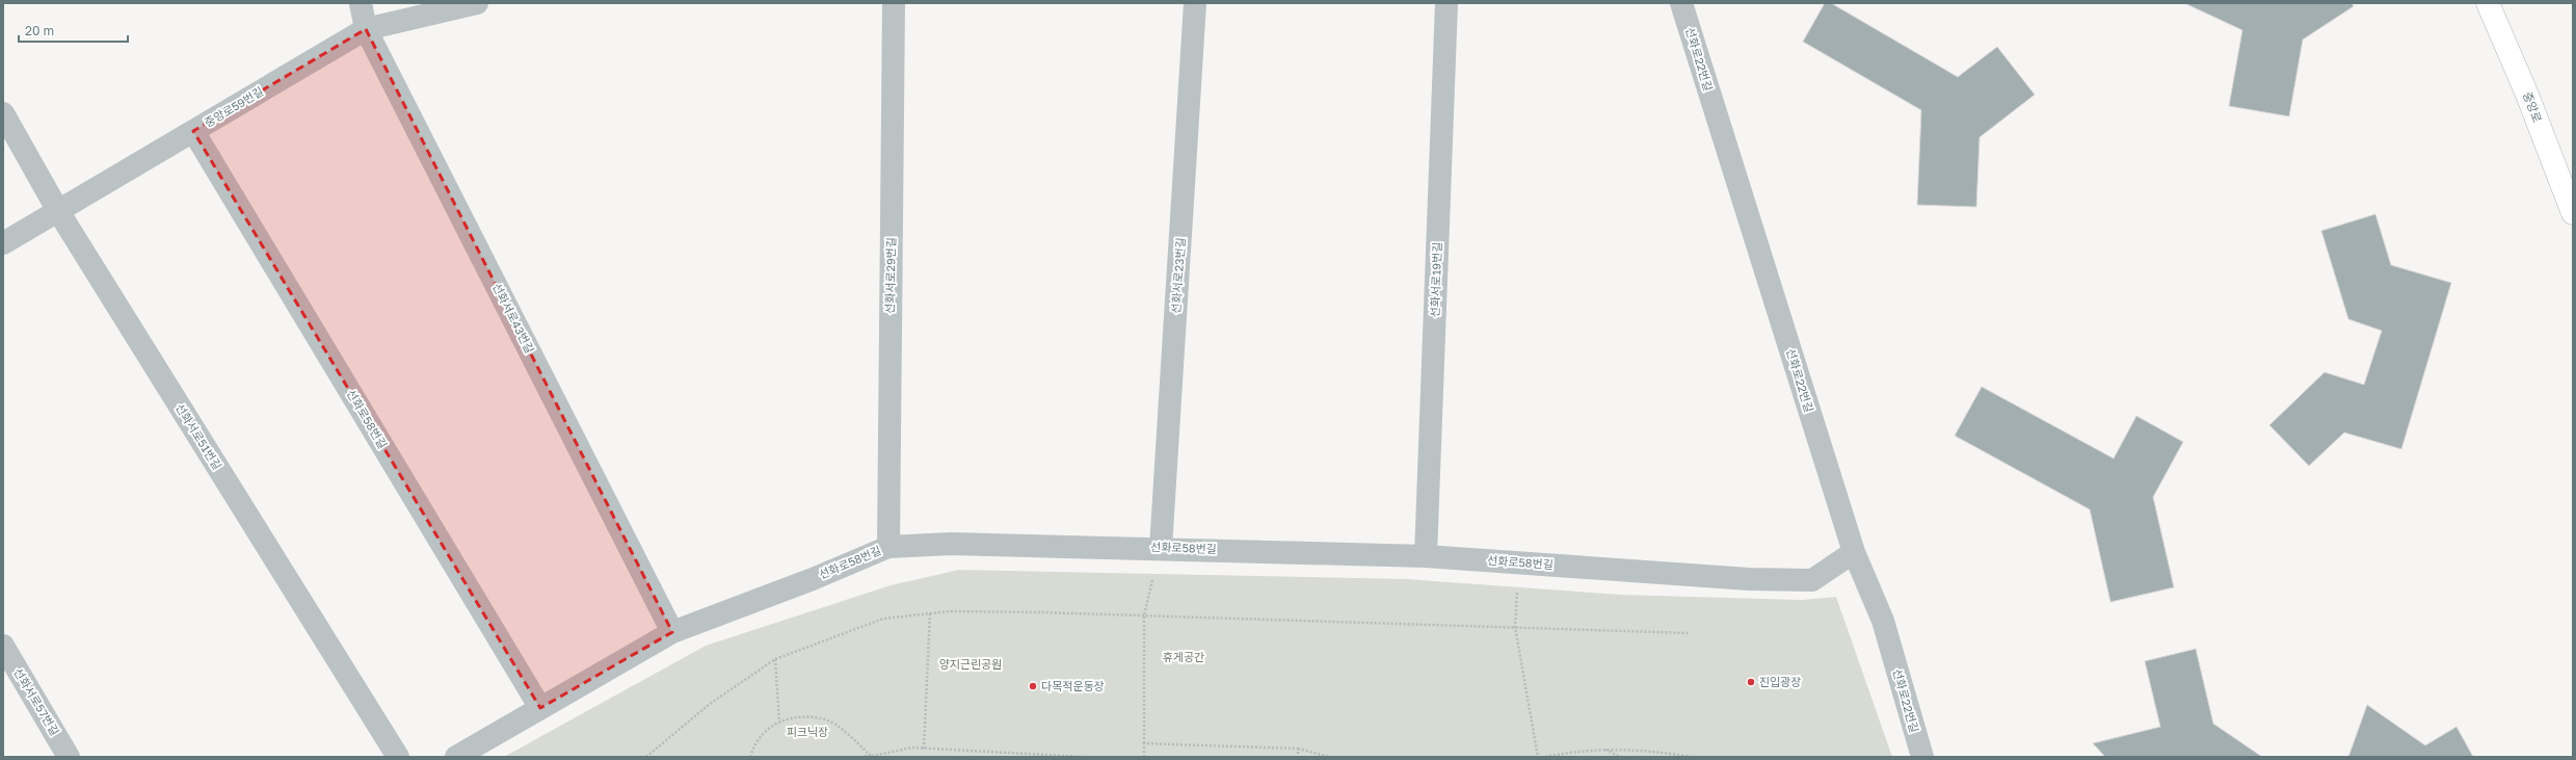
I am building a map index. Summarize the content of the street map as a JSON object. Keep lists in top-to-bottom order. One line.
{"streets":{"main road":["중앙로"],"street":["선화로22번길","중앙로59번길","선화서로29번길","선화서로23번길","선화서로19번길","선화서로43번길","선화로58번길","선화서로51번길","선화서로57번길"]},"crossings":[["선화로22번길","선화로58번길"],["중앙로59번길","선화서로43번길"],["중앙로59번길","선화로58번길"],["중앙로59번길","선화서로51번길"],["선화서로29번길","선화로58번길"],["선화서로23번길","선화로58번길"],["선화서로19번길","선화로58번길"],["선화서로43번길","선화로58번길"]],"parks":["휴게공간","양지근린공원","피크닉장"],"places":["진입광장","다목적운동장"],"scale_bar":"20 m"}
